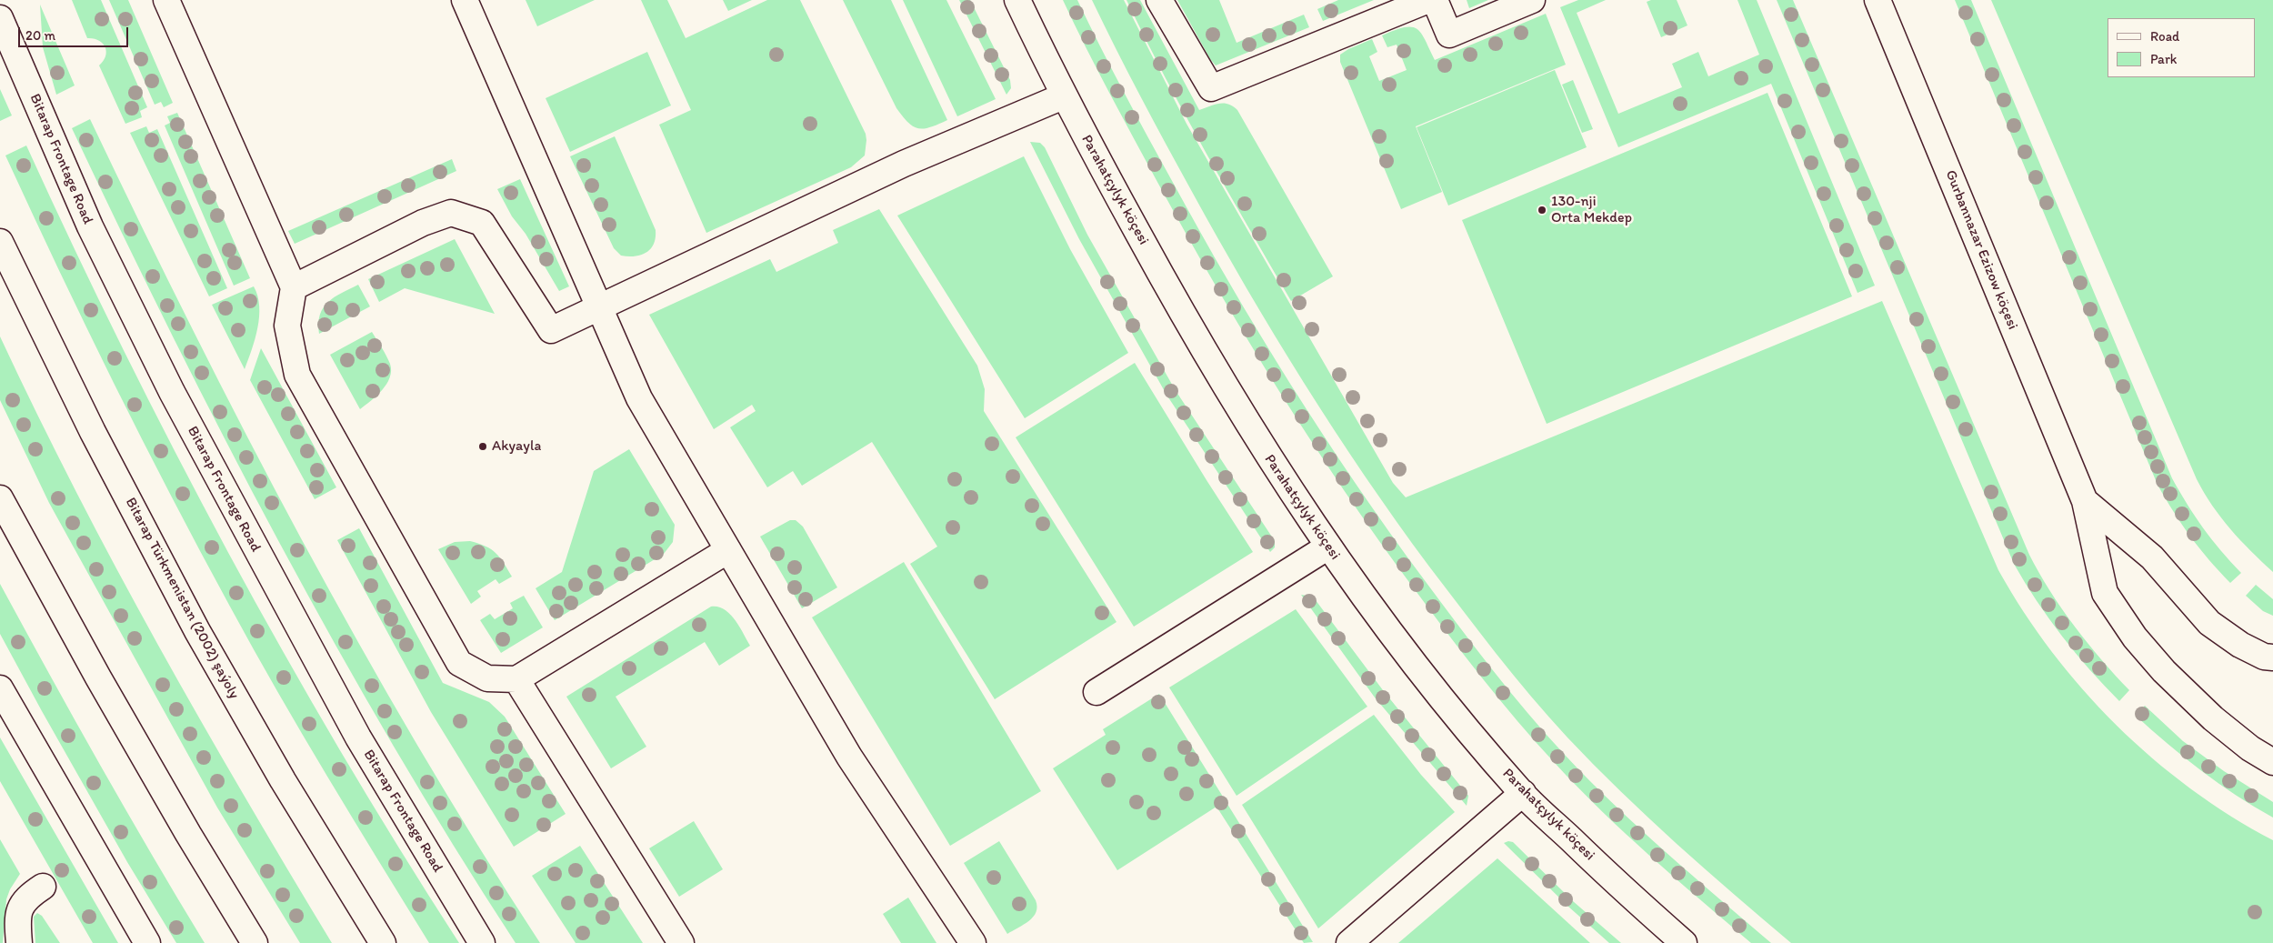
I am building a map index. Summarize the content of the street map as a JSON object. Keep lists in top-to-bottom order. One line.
{"streets":{"street":["Bitarap Frontage Road","Parahatçylyk köçesi","Gurbannazar Ezizow köçesi","Bitarap Türkmenistan (2002) şaýoly"]},"places":["130-nji Orta Mekdep","Akyayla"],"legend":["Road","Park"],"scale_bar":"20 m"}
